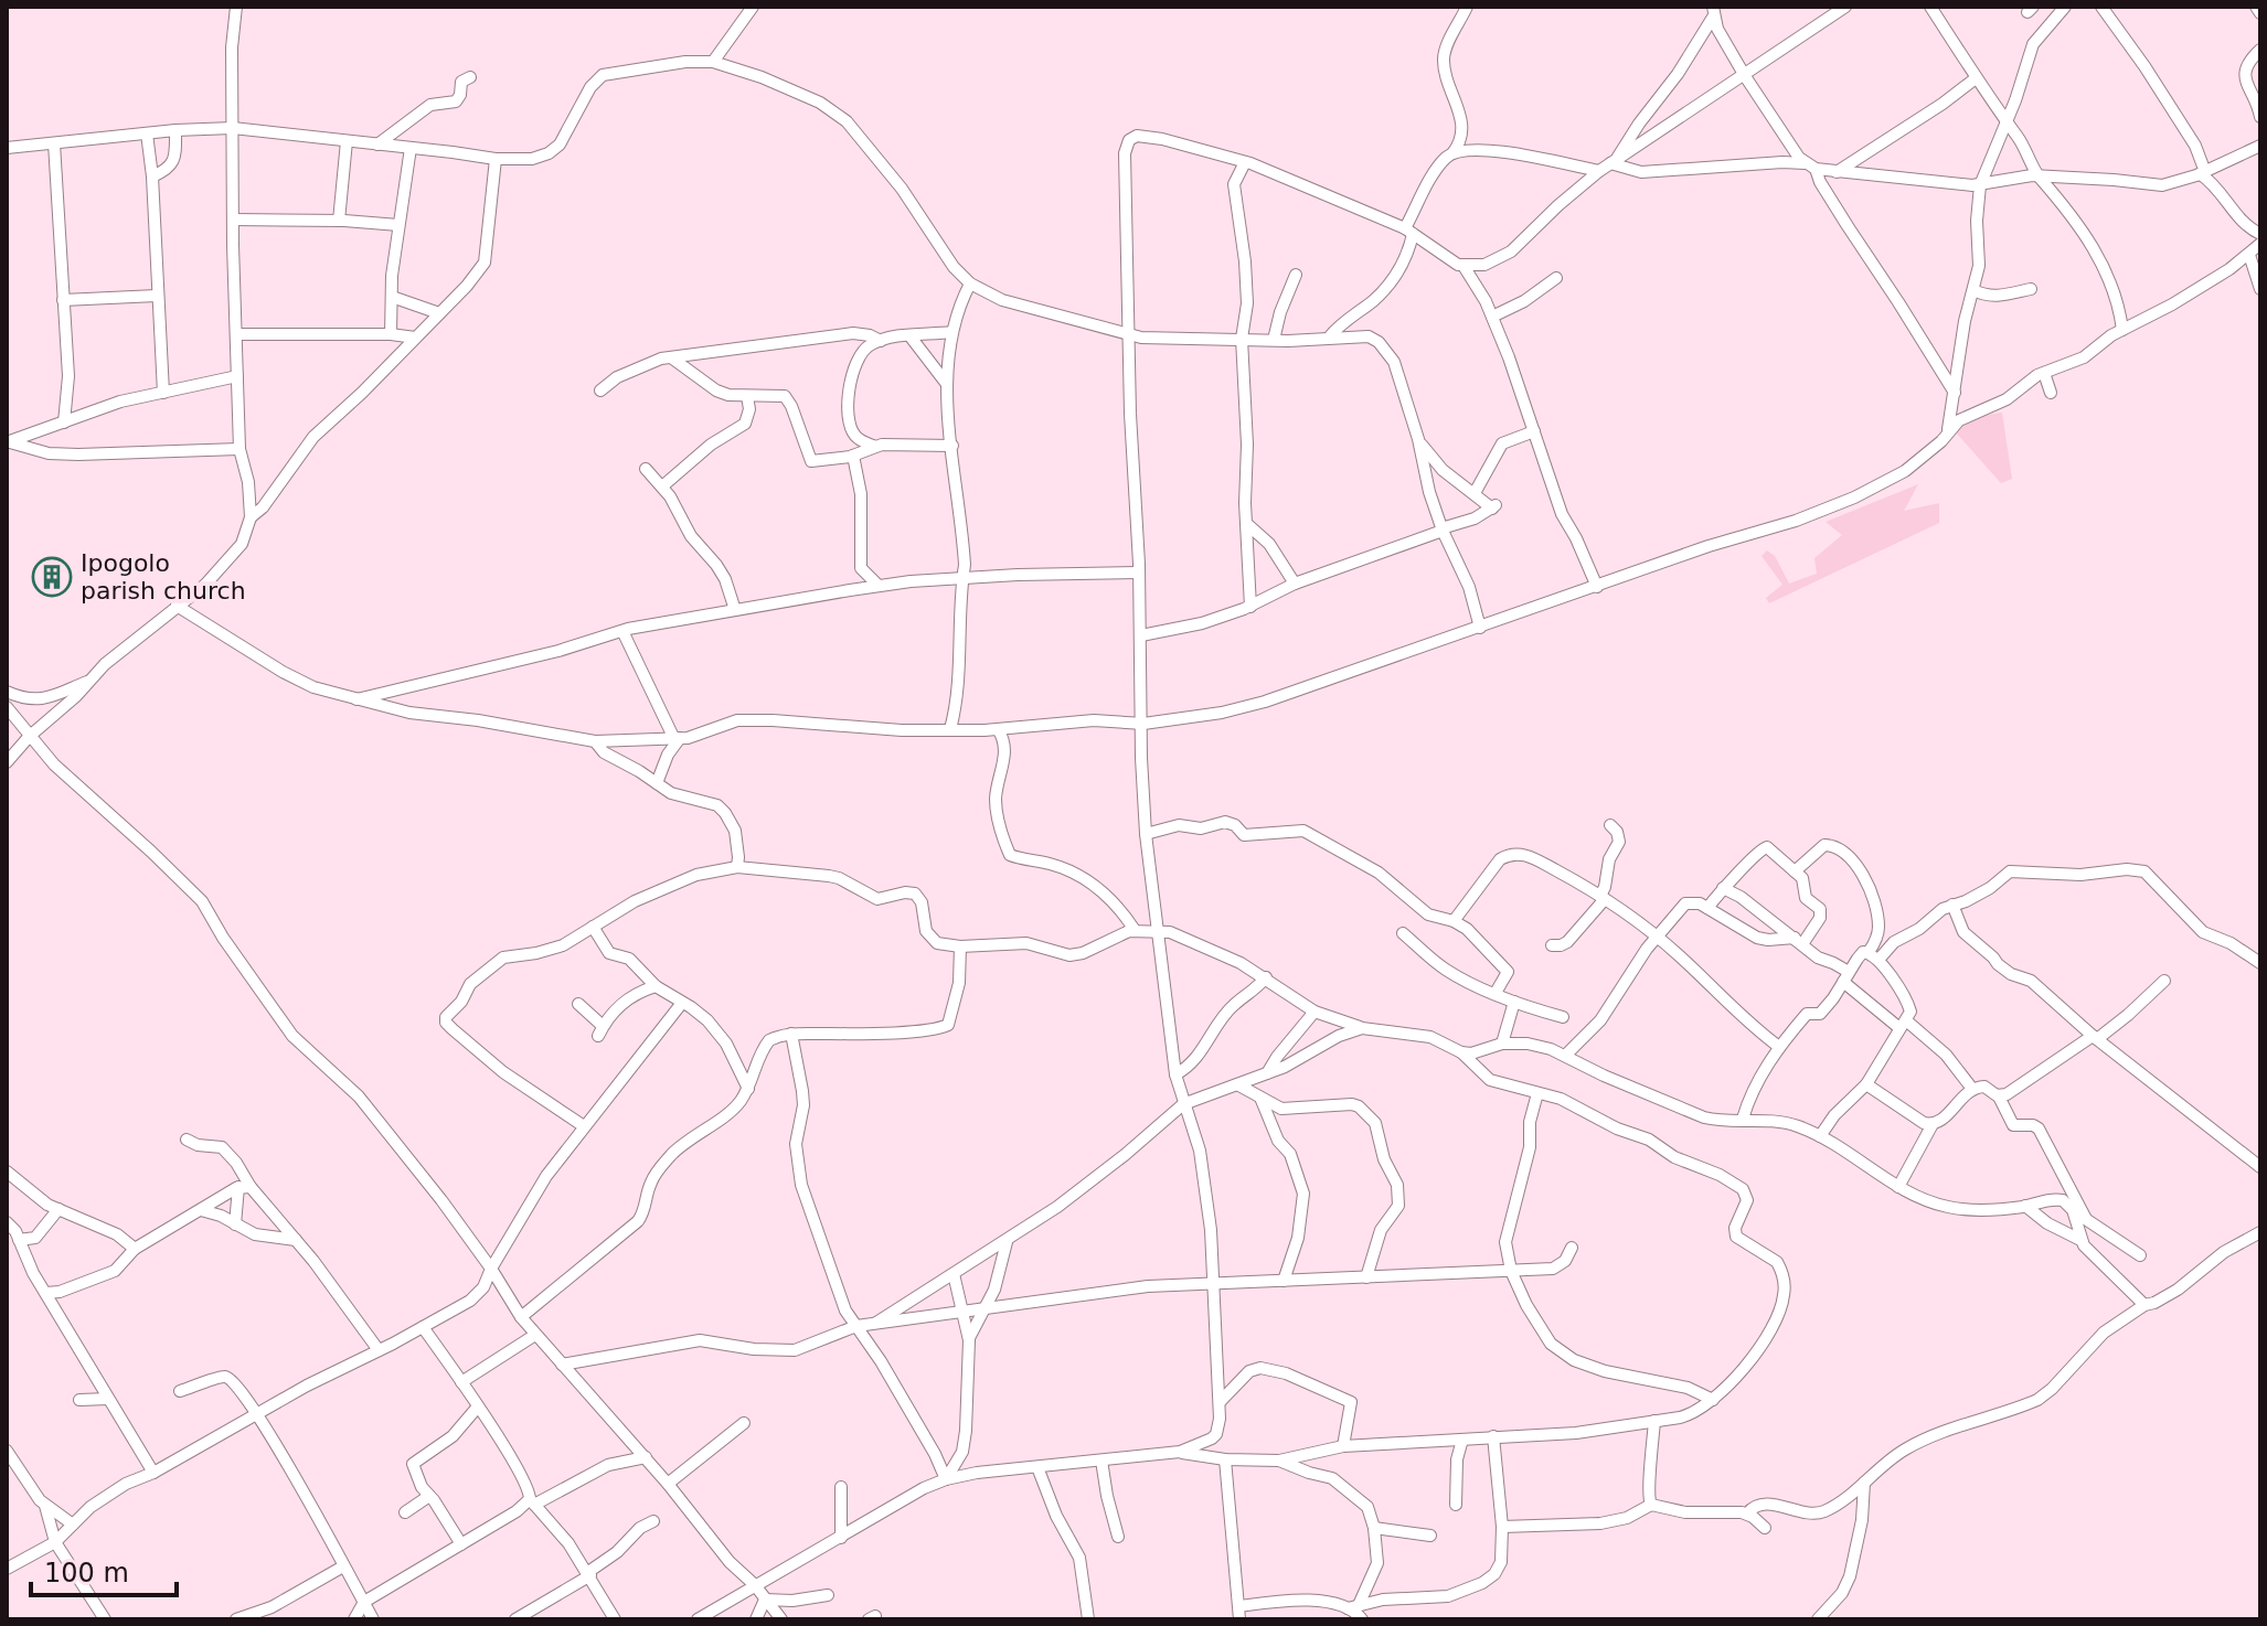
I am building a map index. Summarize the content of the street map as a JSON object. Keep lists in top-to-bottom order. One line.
{"places":{"building":["Ipogolo parish church"]},"scale_bar":"100 m"}
